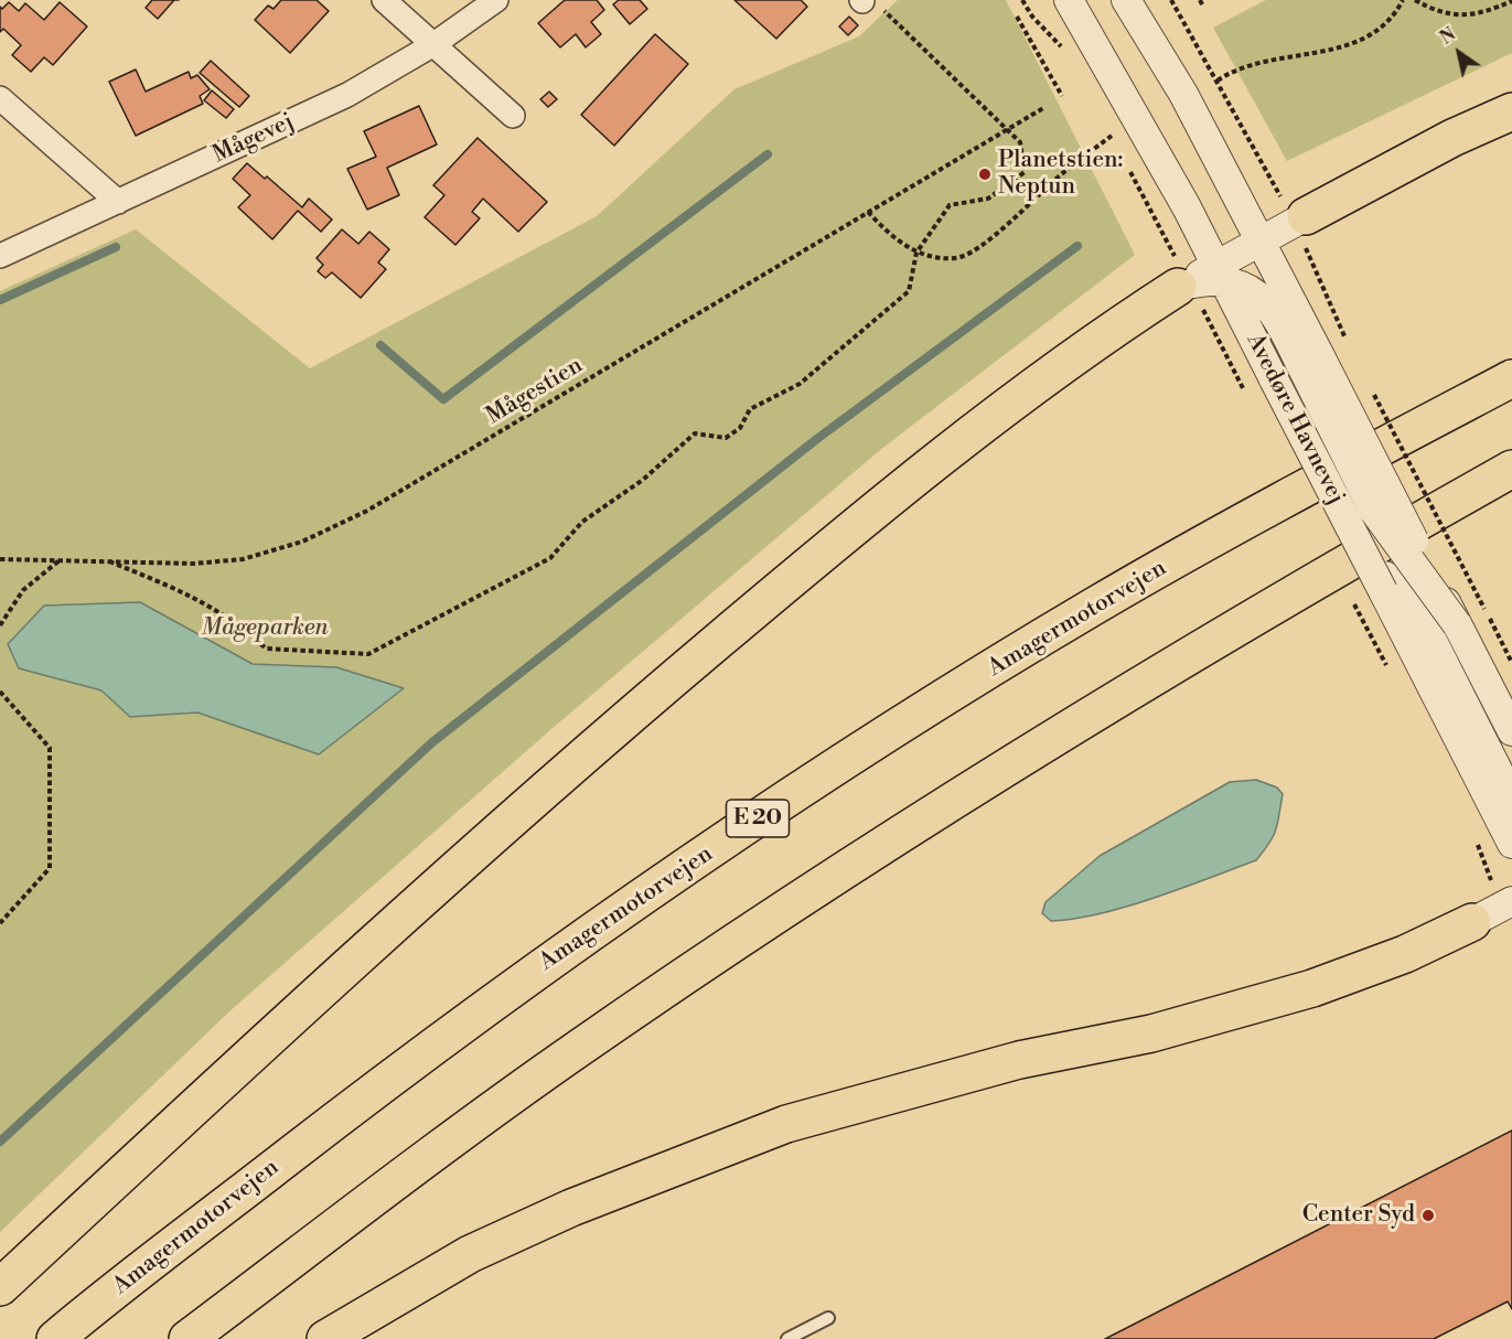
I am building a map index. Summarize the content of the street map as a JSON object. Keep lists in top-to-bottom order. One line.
{"streets":{"highway":["Amagermotorvejen","E 20"],"street":["Mågevej","Avedøre Havnevej"],"path":["Mågestien"]},"parks":["Mågeparken"],"places":["Planetstien: Neptun","Center Syd"],"north":"top left"}
